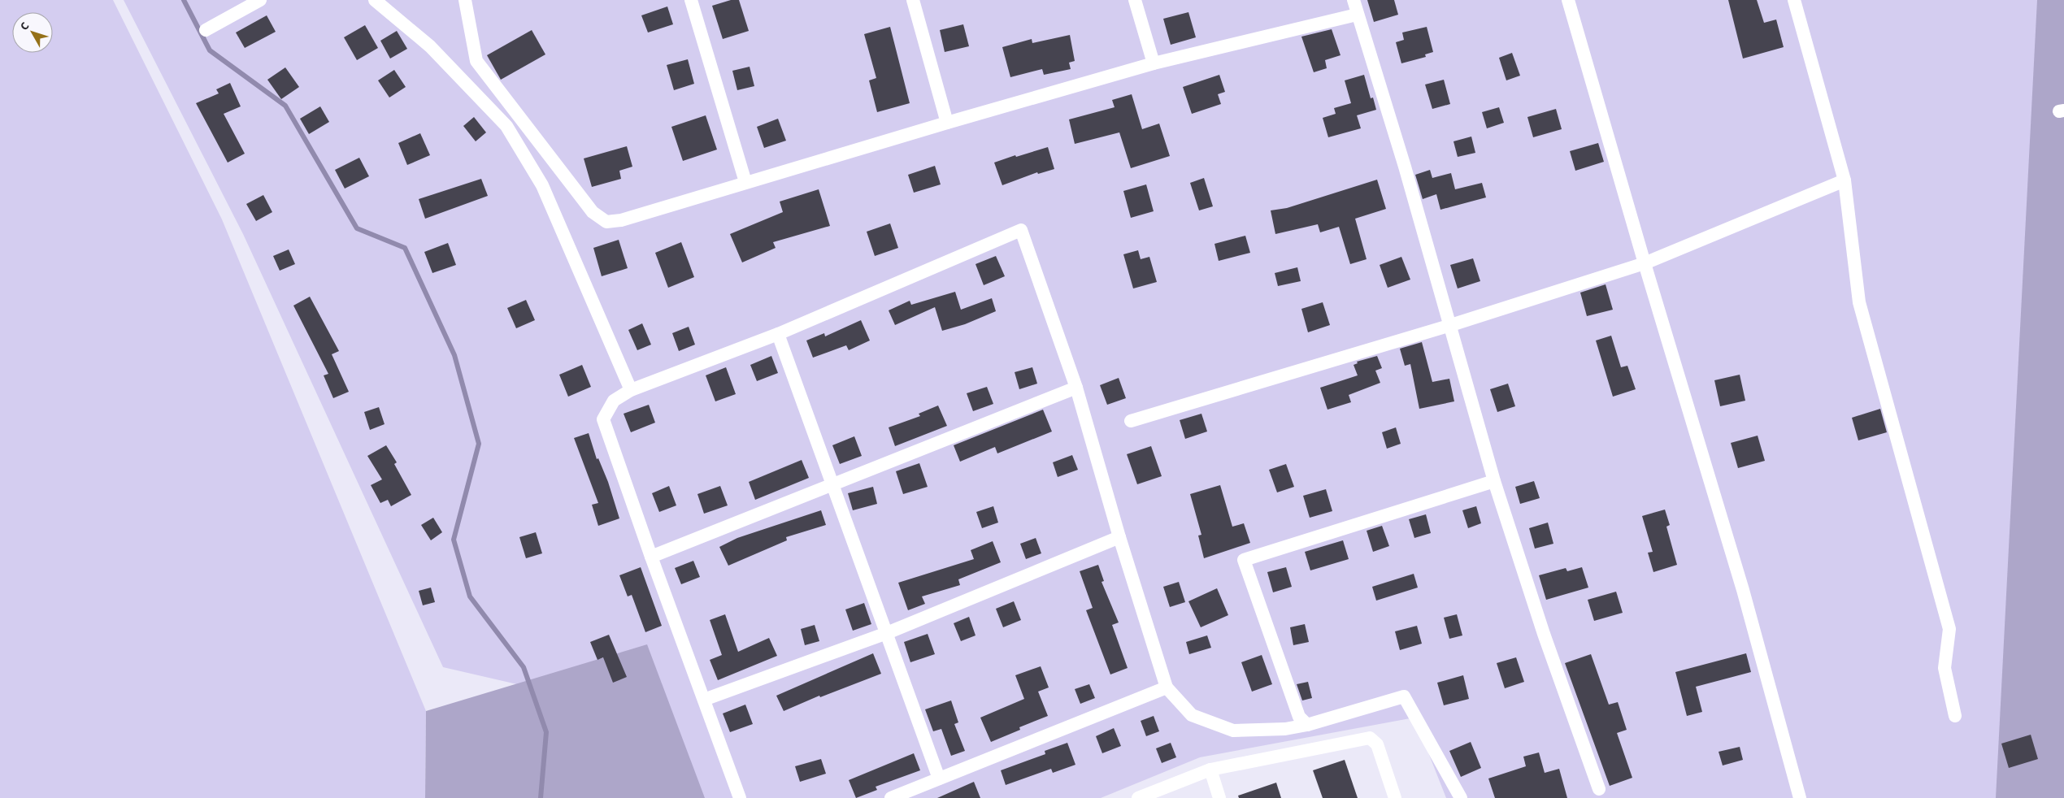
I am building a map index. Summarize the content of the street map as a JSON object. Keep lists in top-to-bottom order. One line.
{"north":"top left"}
